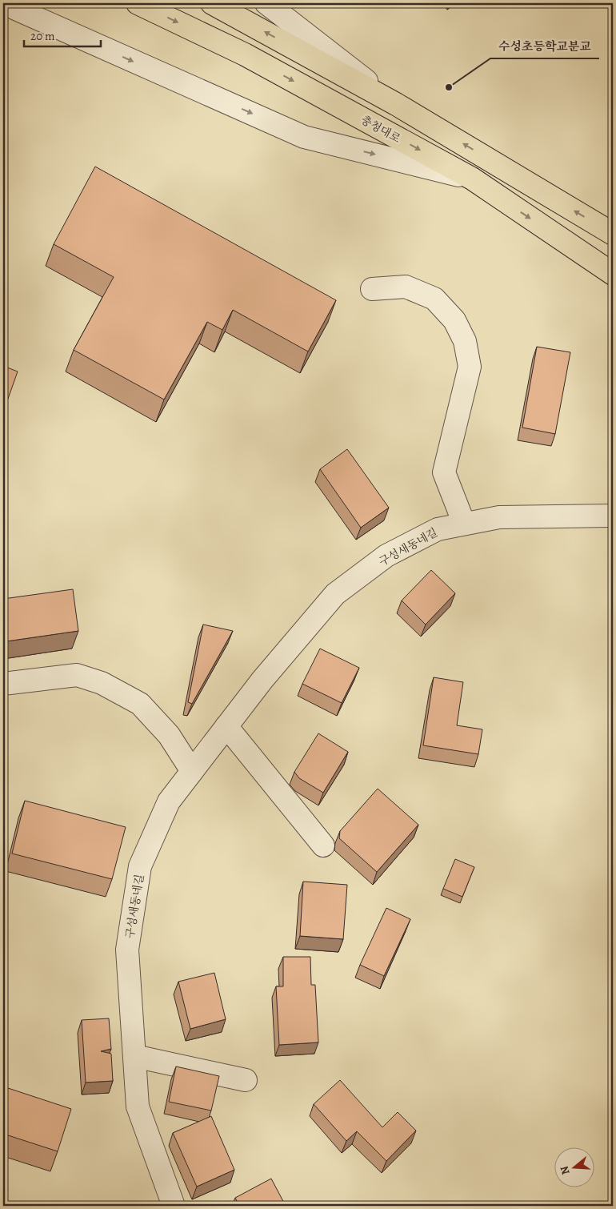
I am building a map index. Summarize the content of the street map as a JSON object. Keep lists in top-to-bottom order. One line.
{"streets":{"main road":["충청대로"],"street":["구성새동네길"]},"places":["수성초등학교분교"],"scale_bar":"20 m","north":"left"}
